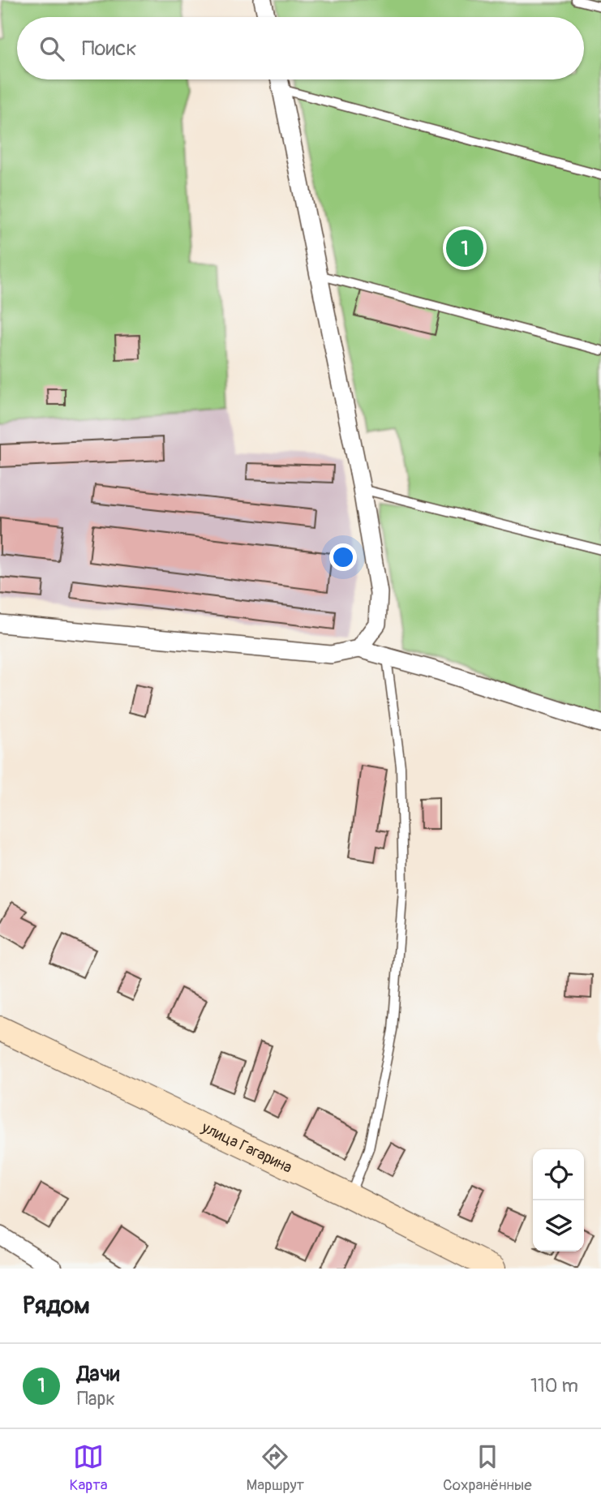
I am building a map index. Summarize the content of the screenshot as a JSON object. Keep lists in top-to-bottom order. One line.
{"streets":{"street":["улица Гагарина"]},"page":{"search":"Поиск","pins":"1","heading":"Рядом","list":[{"mark":"1","name":"Дачи","note":"Парк","value":"110 m"}],"nav":["Карта","Маршрут","Сохранённые"]}}
